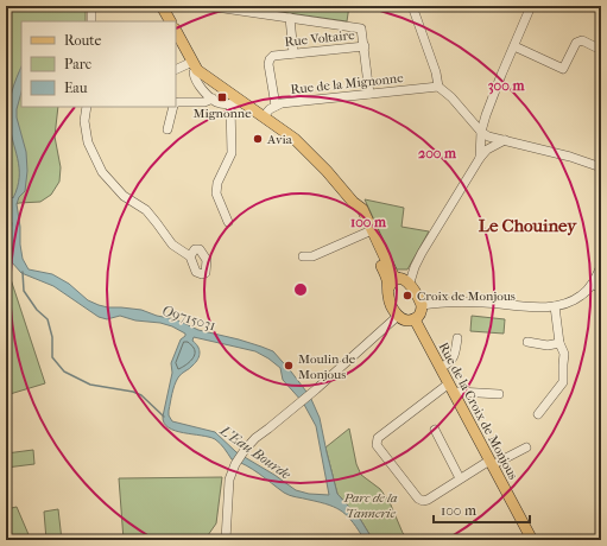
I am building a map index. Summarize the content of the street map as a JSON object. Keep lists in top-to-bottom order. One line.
{"streets":{"main road":["Rue de la Croix de Monjous"],"street":["Rue Voltaire","Rue de la Mignonne"]},"crossings":[["Rue Voltaire","Rue de la Mignonne"]],"districts":["Le Chouiney"],"water":["O9715031","L'Eau Bourde"],"parks":["Parc de la Tannerie"],"places":{"transit":["Mignonne"],"other":["Avia","Croix de Monjous","Moulin de Monjous"]},"legend":["Route","Parc","Eau"],"scale_bar":"100 m","rings":["300 m","200 m","100 m"]}
